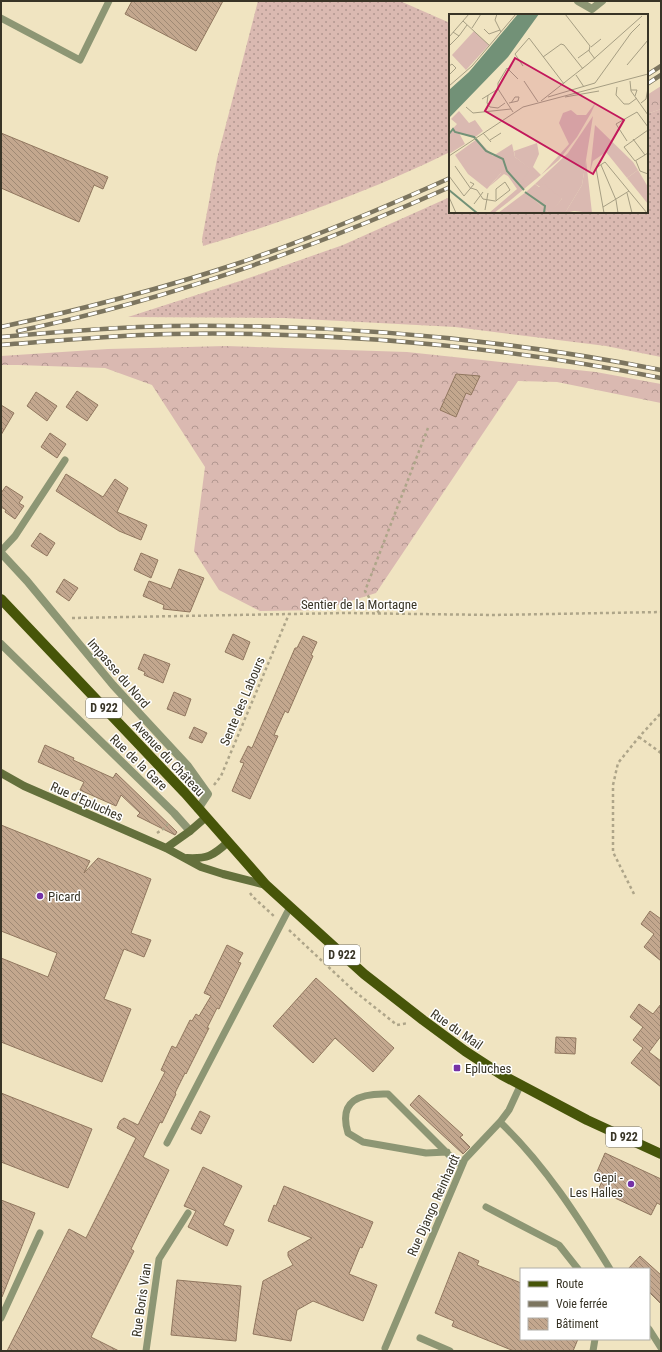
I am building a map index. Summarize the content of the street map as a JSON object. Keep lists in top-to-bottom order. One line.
{"streets":{"main road":["D 922","Avenue du Château","Rue du Mail"],"street":["Impasse du Nord","Rue de la Gare","Rue d'Epluches"],"lane":["Rue Django Reinhardt","Rue Boris Vian"],"path":["Sentier de la Mortagne","Sente des Labours"]},"crossings":[["Sentier de la Mortagne","Impasse du Nord"],["Sentier de la Mortagne","Sente des Labours"],["Impasse du Nord","Sente des Labours"],["Avenue du Château","Rue d'Epluches"],["Avenue du Château","Rue du Mail"],["Rue d'Epluches","Rue du Mail"],["Rue du Mail","Rue Django Reinhardt"]],"places":{"other":["Picard","Gepi - Les Halles"],"transit":["Epluches"]},"legend":["Route","Voie ferrée","Bâtiment"]}
